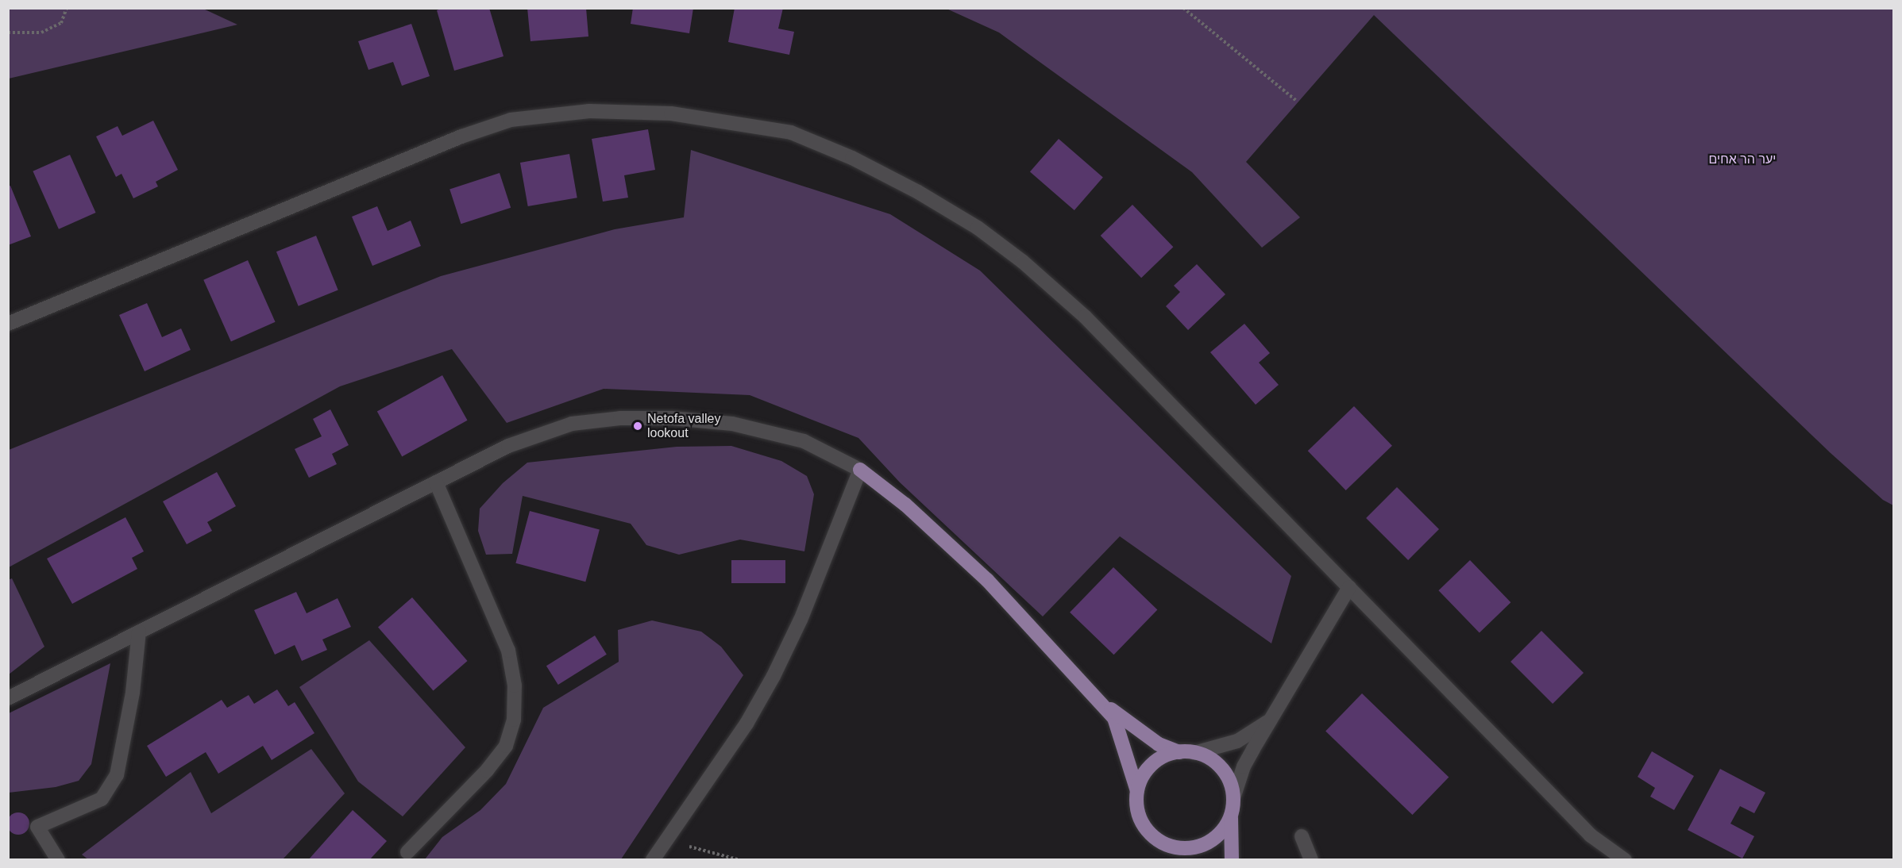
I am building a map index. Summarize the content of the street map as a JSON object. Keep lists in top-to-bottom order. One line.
{"parks":["יער הר אחים"],"places":["Netofa valley lookout"]}
